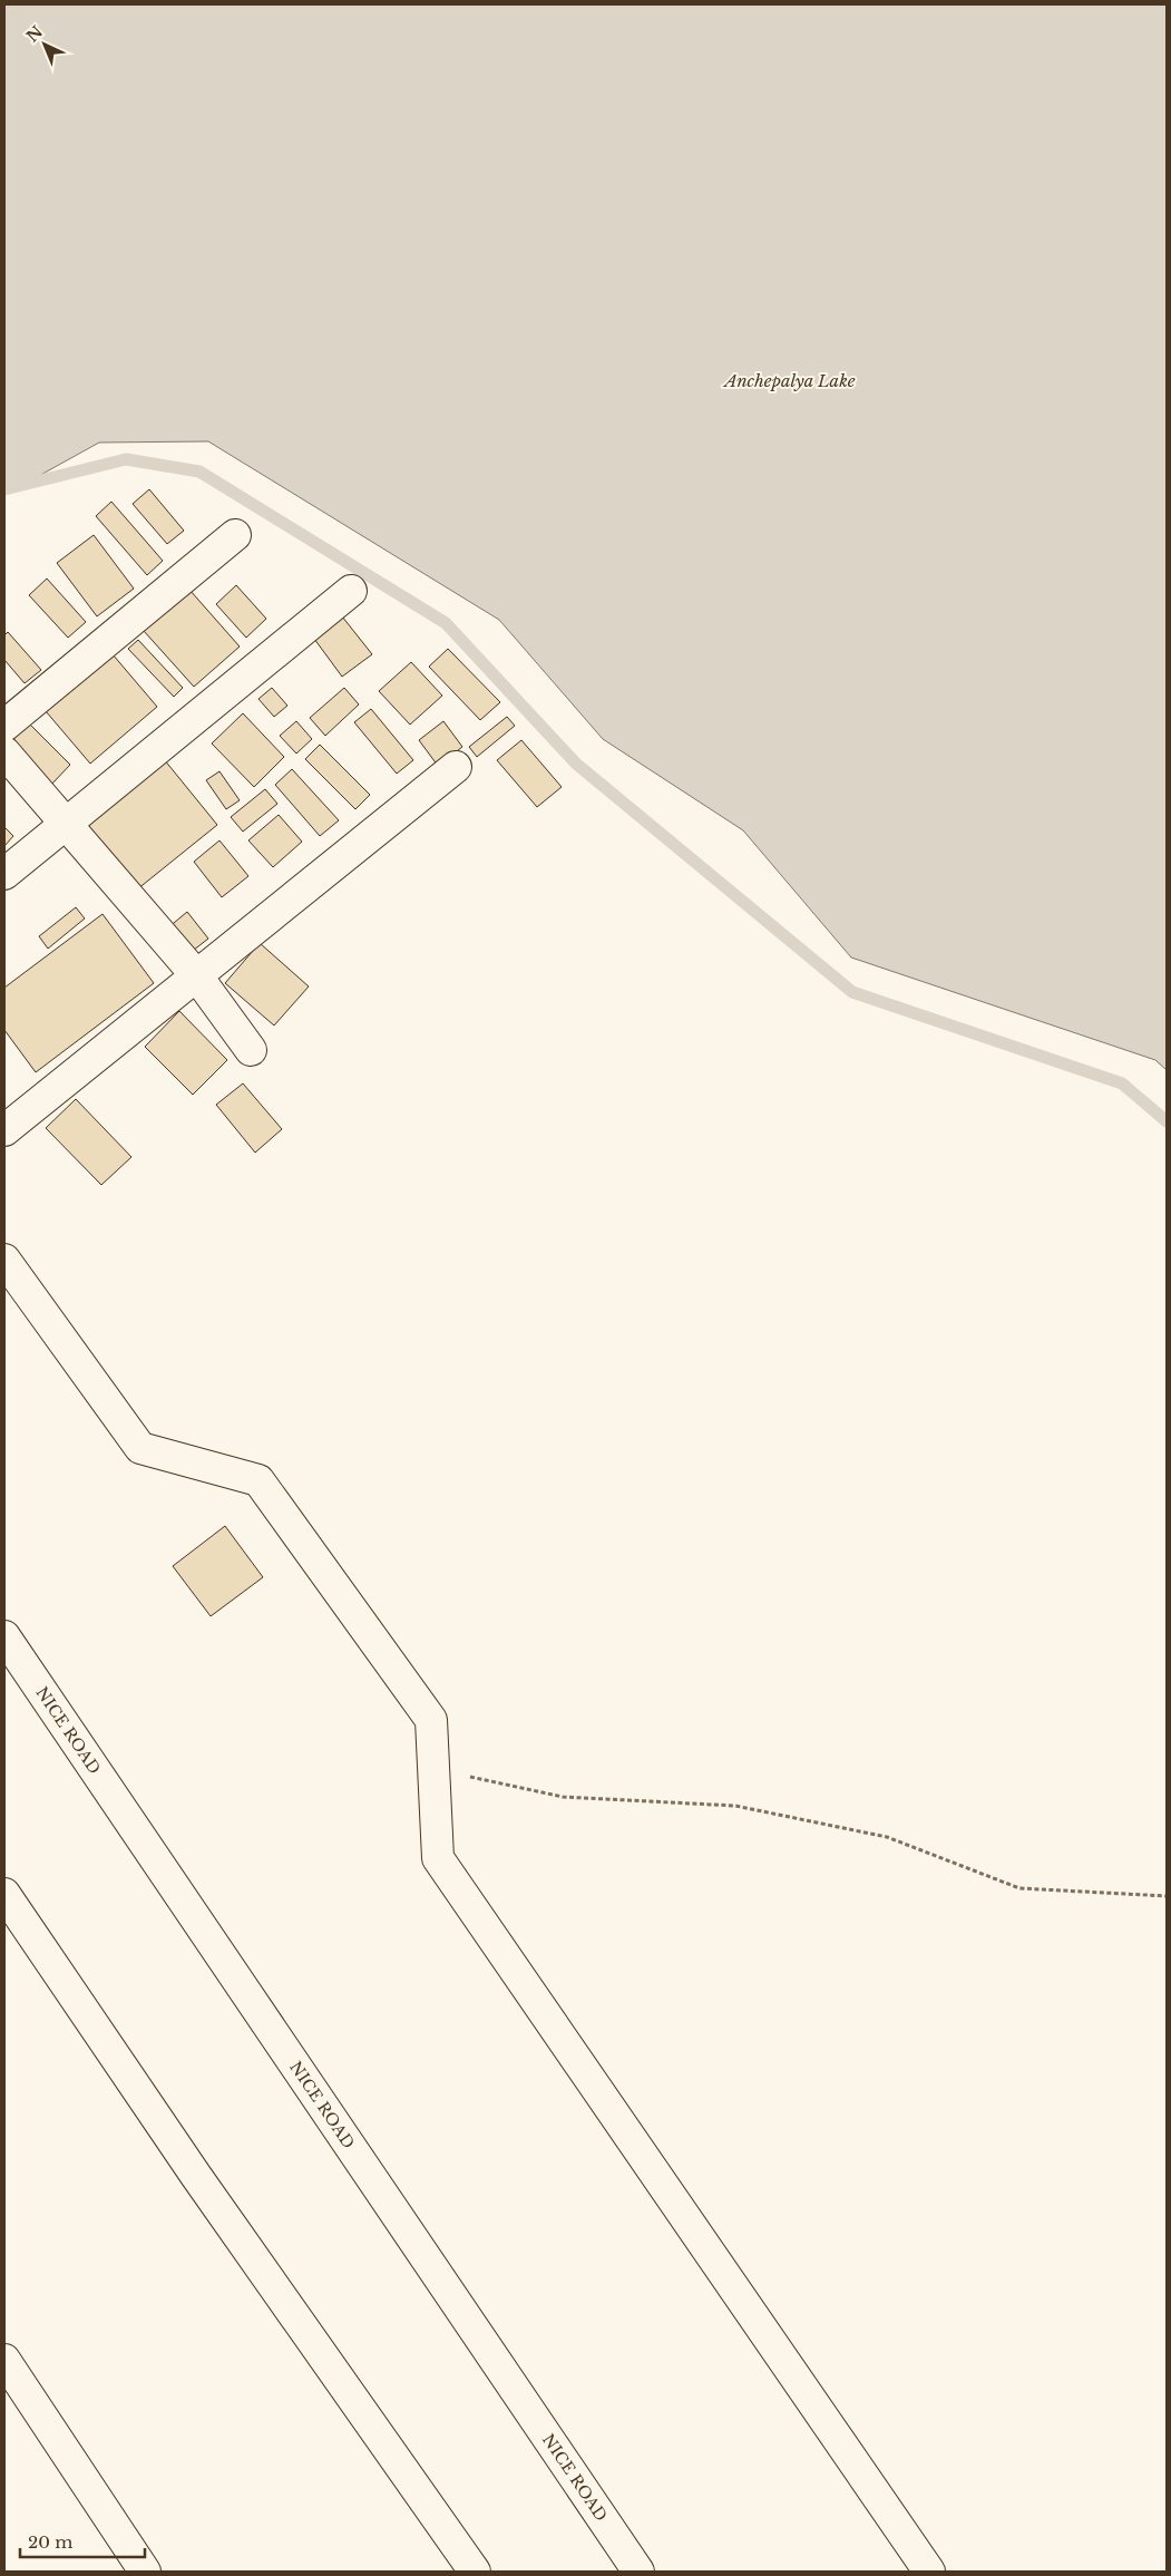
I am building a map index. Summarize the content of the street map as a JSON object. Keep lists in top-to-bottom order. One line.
{"streets":{"main road":["NICE ROAD"]},"water":["Anchepalya Lake"],"scale_bar":"20 m","north":"top left"}
